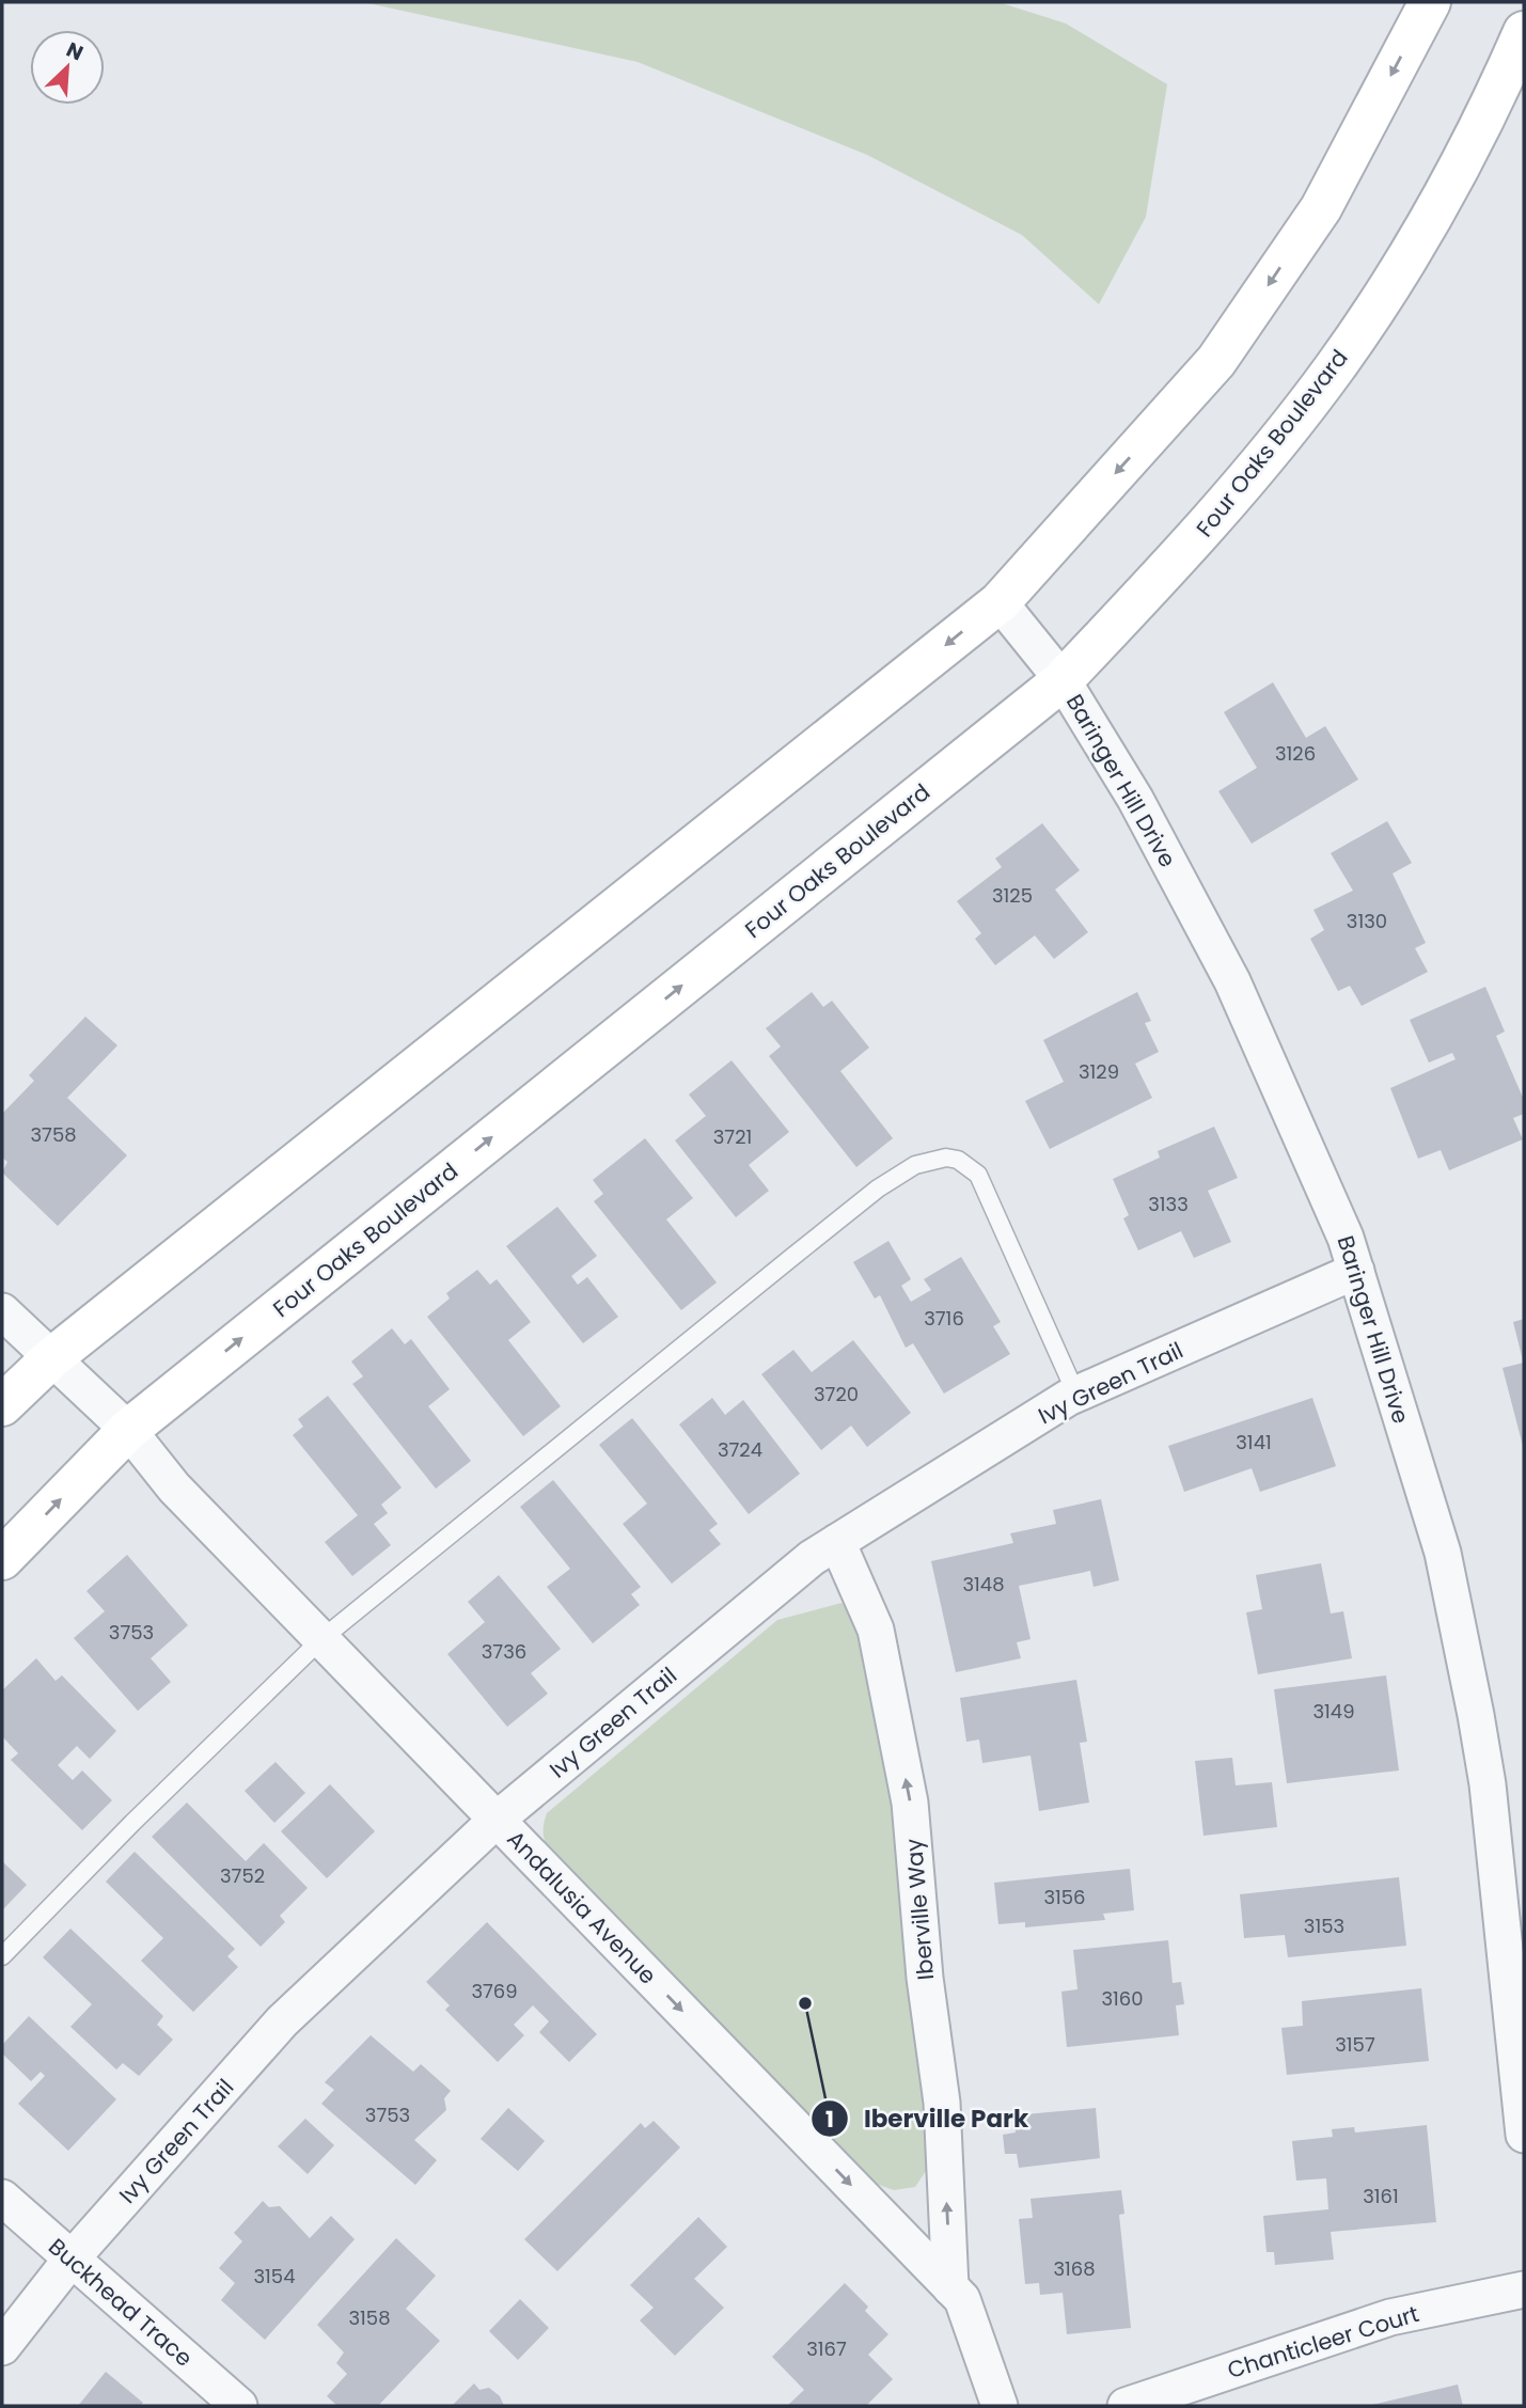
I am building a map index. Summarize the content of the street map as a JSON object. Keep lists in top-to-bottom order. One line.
{"streets":{"street":["Four Oaks Boulevard","Baringer Hill Drive","Ivy Green Trail","Andalusia Avenue","Iberville Way","Buckhead Trace","Chanticleer Court"]},"crossings":[["Four Oaks Boulevard","Baringer Hill Drive"],["Four Oaks Boulevard","Andalusia Avenue"],["Baringer Hill Drive","Ivy Green Trail"],["Ivy Green Trail","Andalusia Avenue"],["Ivy Green Trail","Iberville Way"],["Ivy Green Trail","Buckhead Trace"],["Andalusia Avenue","Iberville Way"]],"one_way":["Andalusia Avenue","Iberville Way"],"places":["Iberville Park"],"house_numbers":["3126","3125","3130","3129","3758","3721","3133","3716","3720","3141","3724","3148","3753","3736","3149","3752","3156","3153","3769","3160","3157","3753","3161","3168","3154","3158","3167"],"north":"top right"}
